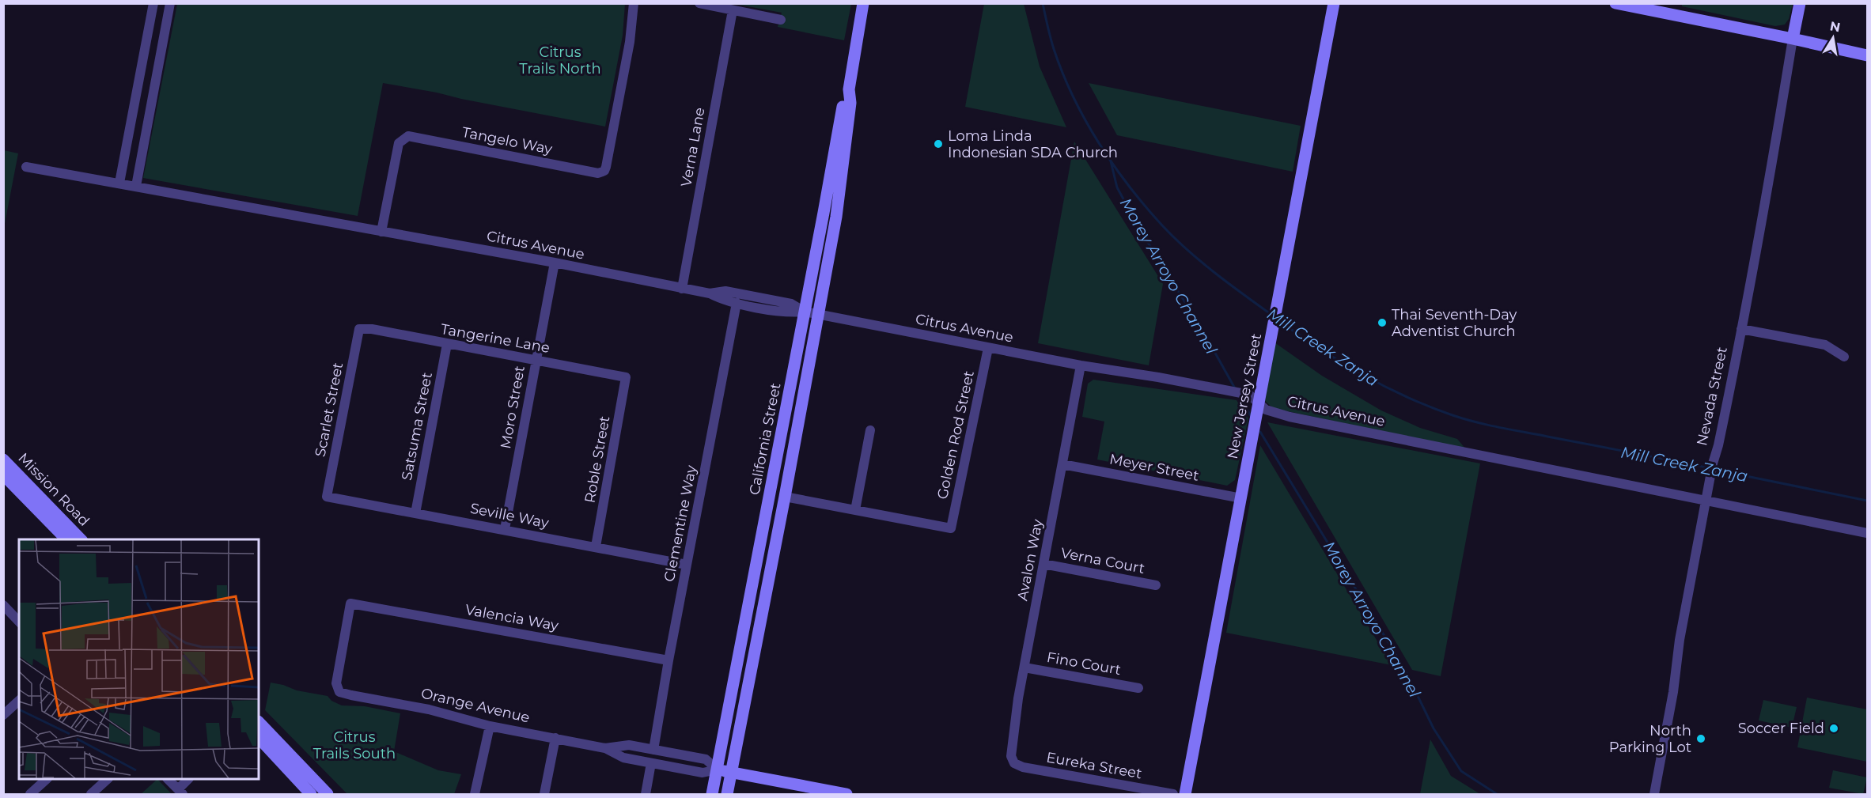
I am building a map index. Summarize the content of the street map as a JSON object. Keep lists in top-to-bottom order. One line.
{"streets":{"street":["Tangelo Way","Verna Lane","Citrus Avenue","Tangerine Lane","New Jersey Street","Nevada Street","Moro Street","Scarlet Street","Satsuma Street","Golden Rod Street","California Street","Roble Street","Meyer Street","Mission Road","Seville Way","Clementine Way","Avalon Way","Verna Court","Valencia Way","Fino Court","Orange Avenue","Eureka Street"]},"crossings":[["Tangelo Way","Citrus Avenue"],["Verna Lane","Citrus Avenue"],["Citrus Avenue","New Jersey Street"],["Citrus Avenue","Nevada Street"],["Citrus Avenue","Moro Street"],["Citrus Avenue","Golden Rod Street"],["Citrus Avenue","California Street"],["Citrus Avenue","Clementine Way"],["Citrus Avenue","Avalon Way"],["Tangerine Lane","Moro Street"],["Tangerine Lane","Scarlet Street"],["Tangerine Lane","Satsuma Street"],["Tangerine Lane","Roble Street"],["New Jersey Street","Meyer Street"],["Moro Street","Seville Way"],["Scarlet Street","Seville Way"],["Satsuma Street","Seville Way"],["California Street","Orange Avenue"],["Roble Street","Seville Way"],["Meyer Street","Avalon Way"],["Seville Way","Clementine Way"],["Clementine Way","Valencia Way"],["Clementine Way","Orange Avenue"],["Avalon Way","Verna Court"],["Avalon Way","Fino Court"],["Avalon Way","Eureka Street"],["Valencia Way","Orange Avenue"]],"water":["Morey Arroyo Channel","Mill Creek Zanja"],"parks":["Citrus Trails North","Citrus Trails South"],"places":["Loma Linda Indonesian SDA Church","Thai Seventh-Day Adventist Church","Soccer Field","North Parking Lot"],"north":"top"}
